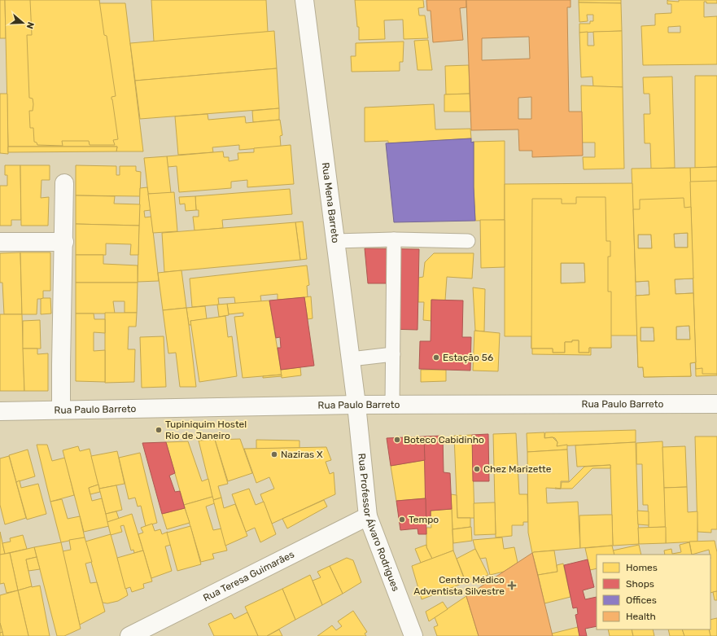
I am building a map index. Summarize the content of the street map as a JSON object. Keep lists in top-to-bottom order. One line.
{"streets":{"street":["Rua Mena Barreto","Rua Paulo Barreto","Rua Professor Álvaro Rodrigues","Rua Teresa Guimarães"]},"crossings":[["Rua Mena Barreto","Rua Paulo Barreto"],["Rua Mena Barreto","Rua Professor Álvaro Rodrigues"],["Rua Paulo Barreto","Rua Professor Álvaro Rodrigues"],["Rua Professor Álvaro Rodrigues","Rua Teresa Guimarães"]],"places":{"other":["Estação 56","Tupiniquim Hostel Rio de Janeiro","Boteco Cabidinho","Naziras X","Chez Marizette","Tempo"],"health":["Centro Médico Adventista Silvestre"]},"legend":["Homes","Shops","Offices","Health"],"north":"right"}
